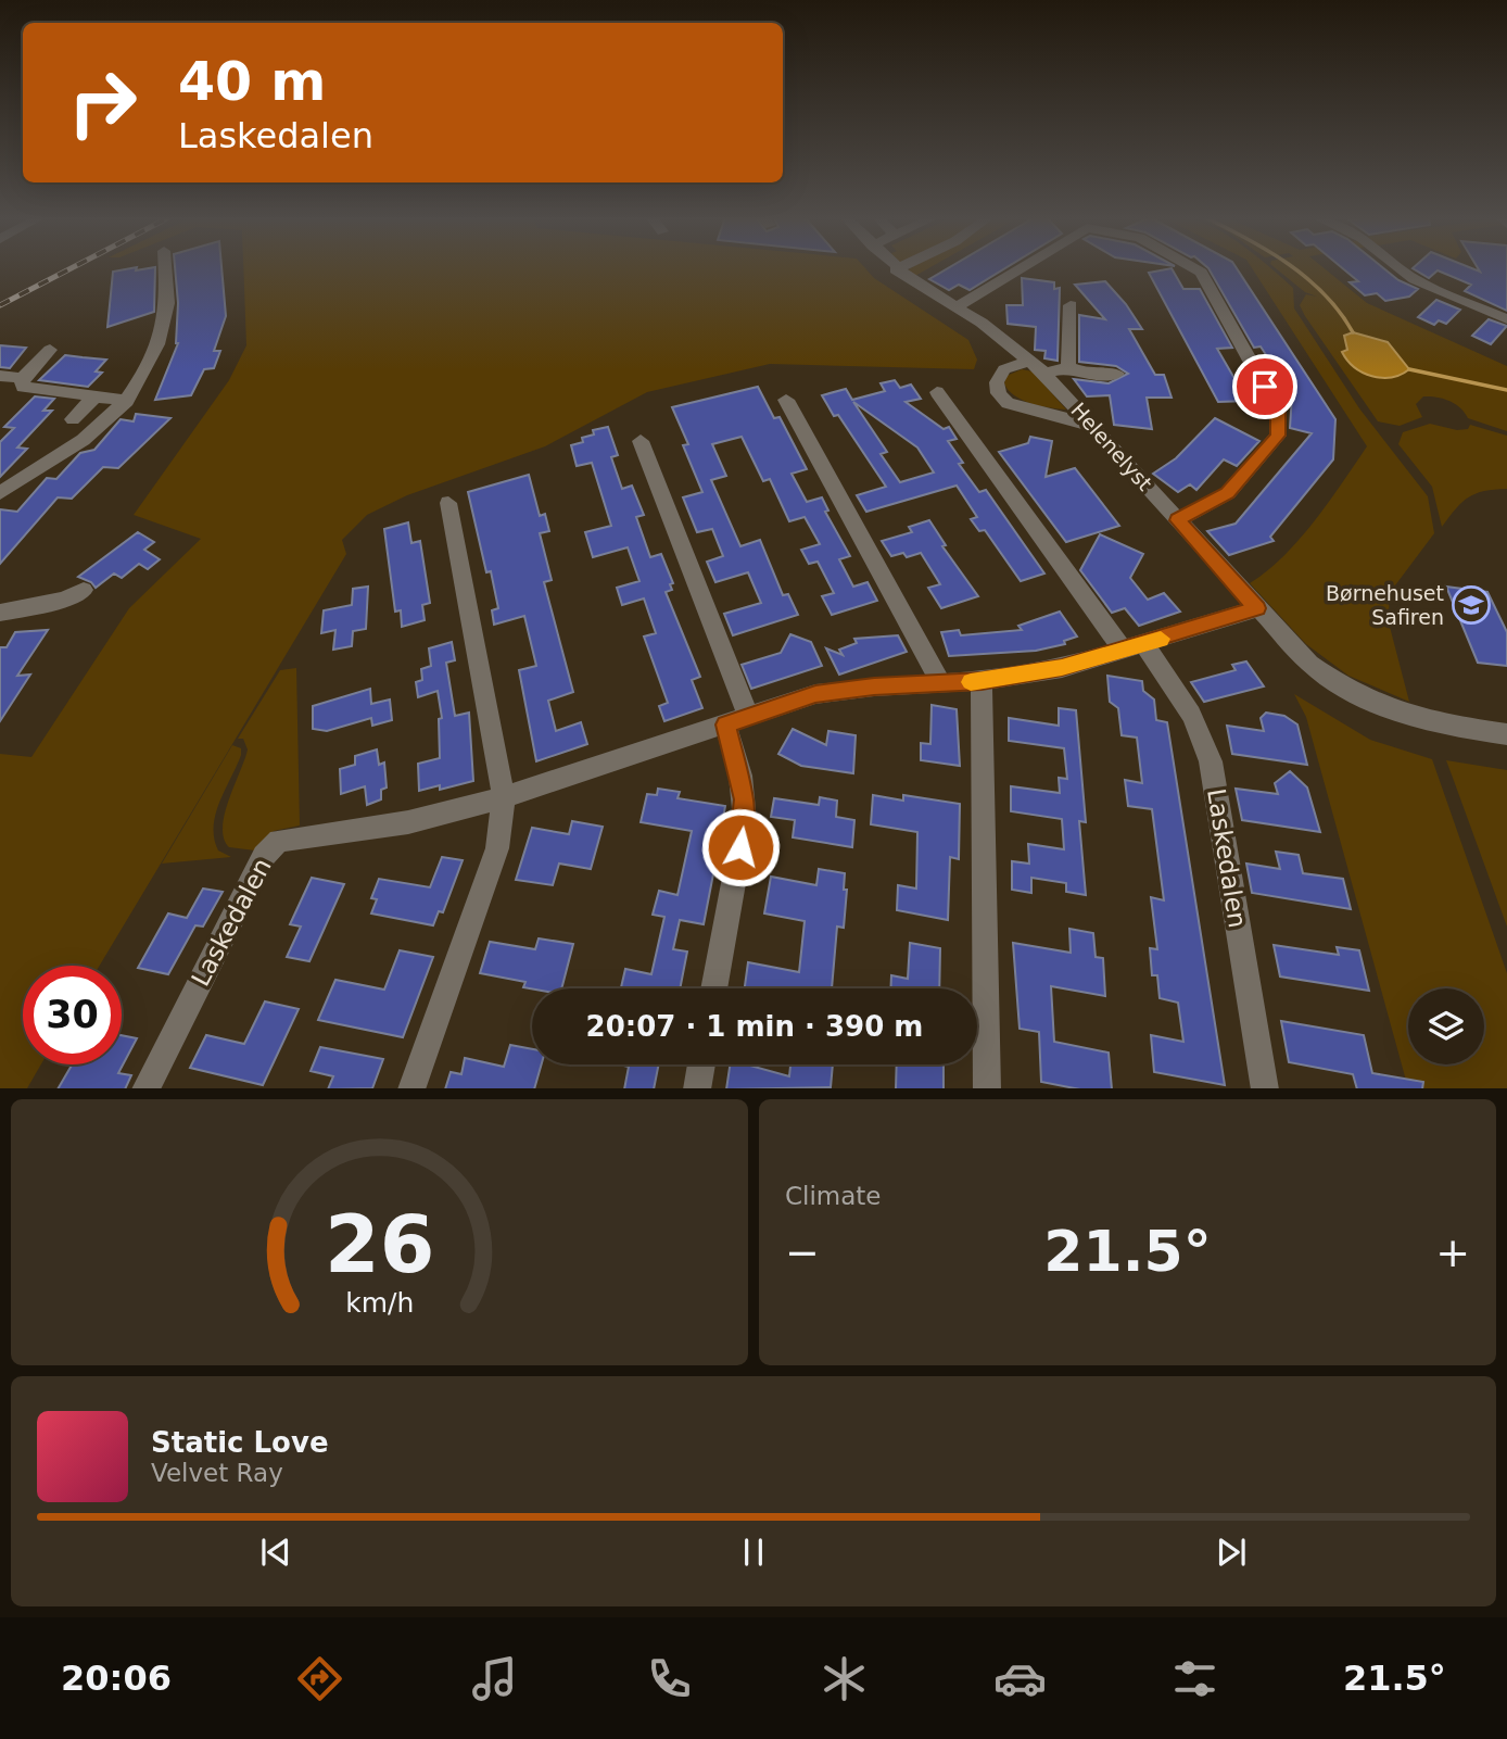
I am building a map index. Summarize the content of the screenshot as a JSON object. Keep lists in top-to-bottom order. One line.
{"streets":{"street":["Helenelyst","Laskedalen"]},"crossings":[["Helenelyst","Laskedalen"]],"places":{"school or university":["Børnehuset Safiren"]},"page":{"turn":["40 m","Laskedalen"],"limit":"30","trip":"20:07 · 1 min · 390 m","tile":"Climate","heat":["−","21.5°","+"],"song":["Static Love","Velvet Ray"],"tabs":["20:06","21.5°"],"gauge":["26","km/h"]}}
